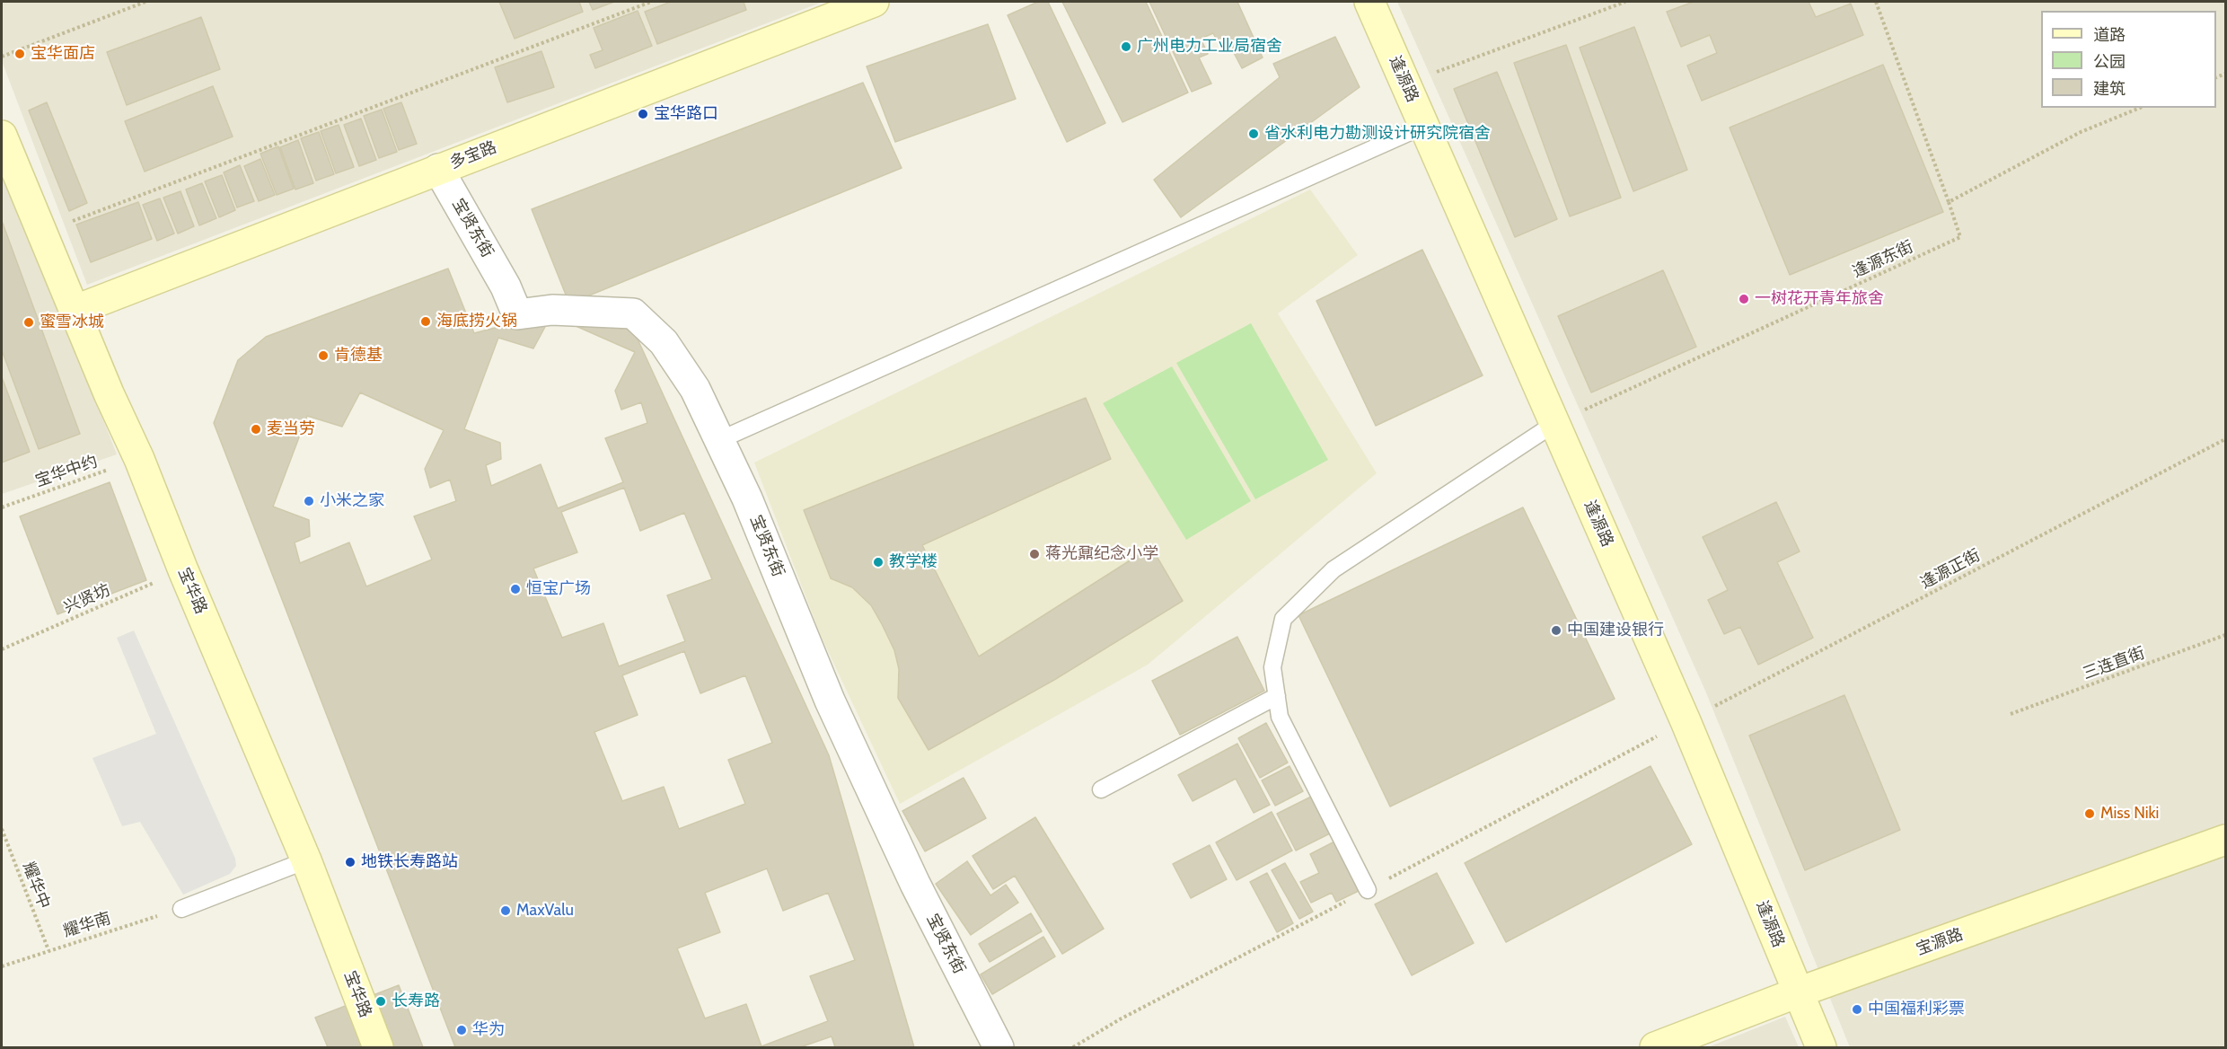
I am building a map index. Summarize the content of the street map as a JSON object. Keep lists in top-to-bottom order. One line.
{"streets":{"street":["逢源路","多宝路","宝贤东街","宝华路","宝源路"],"path":["逢源东街","宝华中约","逢源正街","兴贤坊","三连直街","耀华中","耀华南"]},"crossings":[["逢源路","逢源东街"],["逢源路","逢源正街"],["逢源路","宝源路"],["多宝路","宝贤东街"],["多宝路","宝华路"],["宝华中约","宝华路"],["宝华路","兴贤坊"],["耀华中","耀华南"]],"places":["广州电力工业局宿舍","宝华面店","宝华路口","省水利电力勘测设计研究院宿舍","一树花开青年旅舍","海底捞火锅","蜜雪冰城","肯德基","麦当劳","小米之家","蒋光鼐纪念小学","教学楼","恒宝广场","中国建设银行","Miss Niki","地铁长寿路站","MaxValu","长寿路","中国福利彩票","华为"],"legend":["道路","公园","建筑"]}
